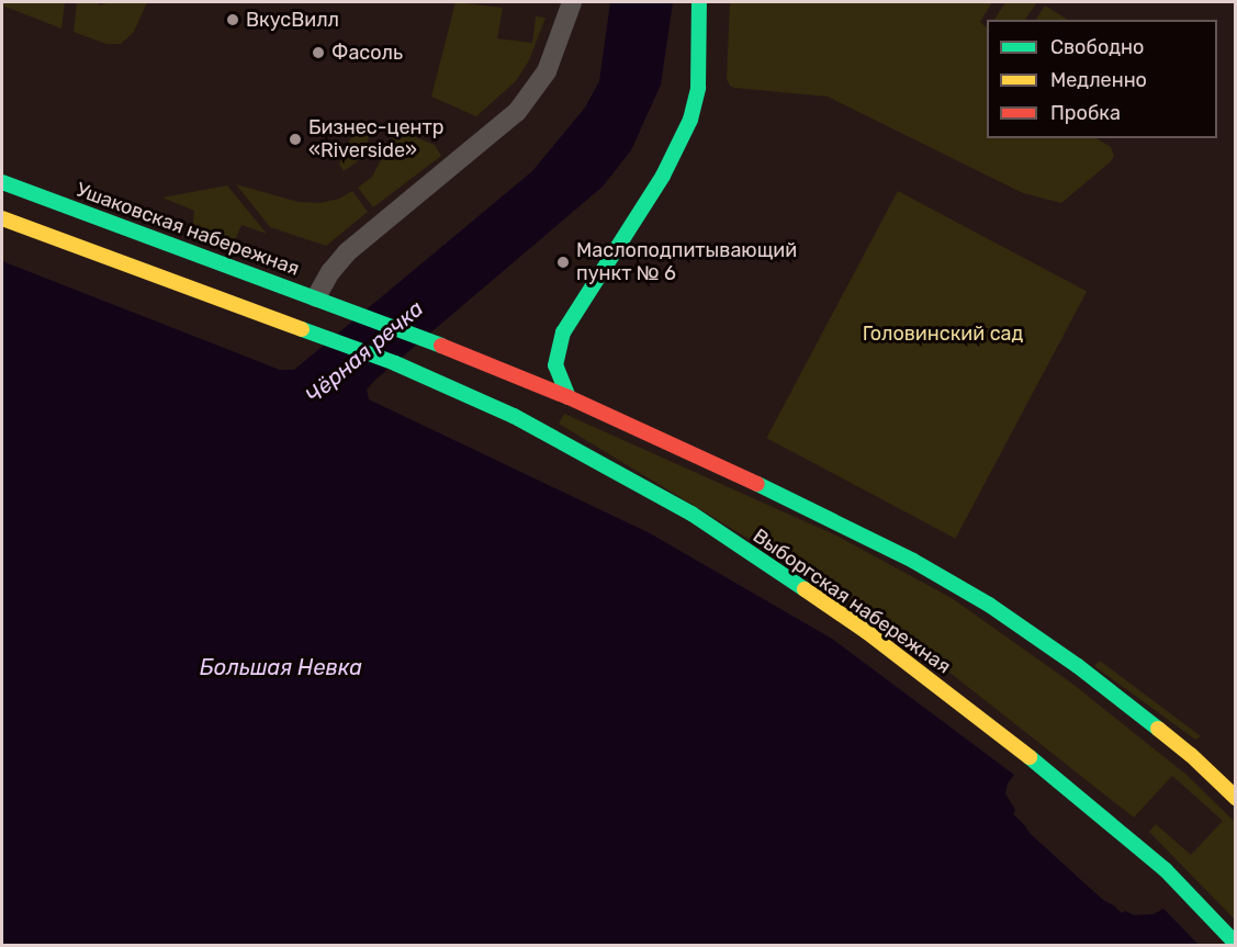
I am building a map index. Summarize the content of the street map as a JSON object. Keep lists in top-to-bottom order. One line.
{"streets":{"main road":["Ушаковская набережная","Выборгская набережная"]},"water":["Чёрная речка","Большая Невка"],"parks":["Головинский сад"],"places":["ВкусВилл","Фасоль","Бизнес-центр «Riverside»","Маслоподпитывающий пункт № 6"],"legend":["Свободно","Медленно","Пробка"]}
